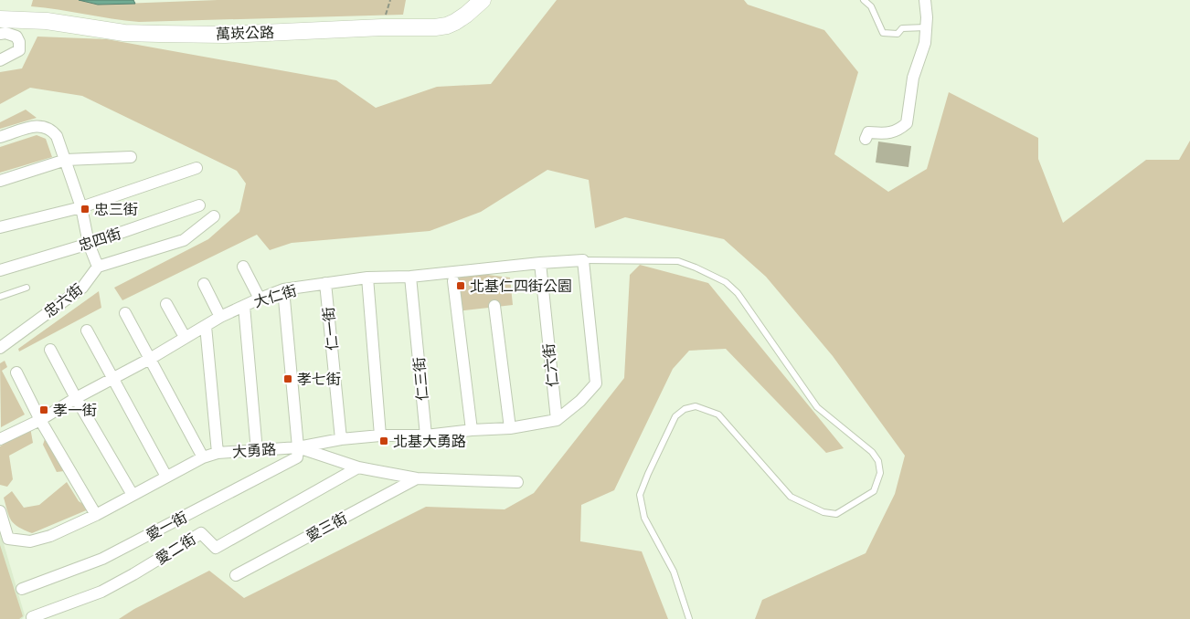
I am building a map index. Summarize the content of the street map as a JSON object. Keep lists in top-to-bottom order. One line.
{"streets":{"street":["萬崁公路","忠四街","大仁街","忠六街","仁一街","仁六街","仁三街","大勇路","愛一街","愛三街","愛二街"]},"crossings":[["大仁街","仁一街"],["大仁街","仁六街"],["大仁街","仁三街"],["大勇路","愛一街"],["大勇路","愛三街"],["大勇路","愛二街"]],"places":{"transit":["忠三街","北基仁四街公園","孝七街","孝一街","北基大勇路"]}}
